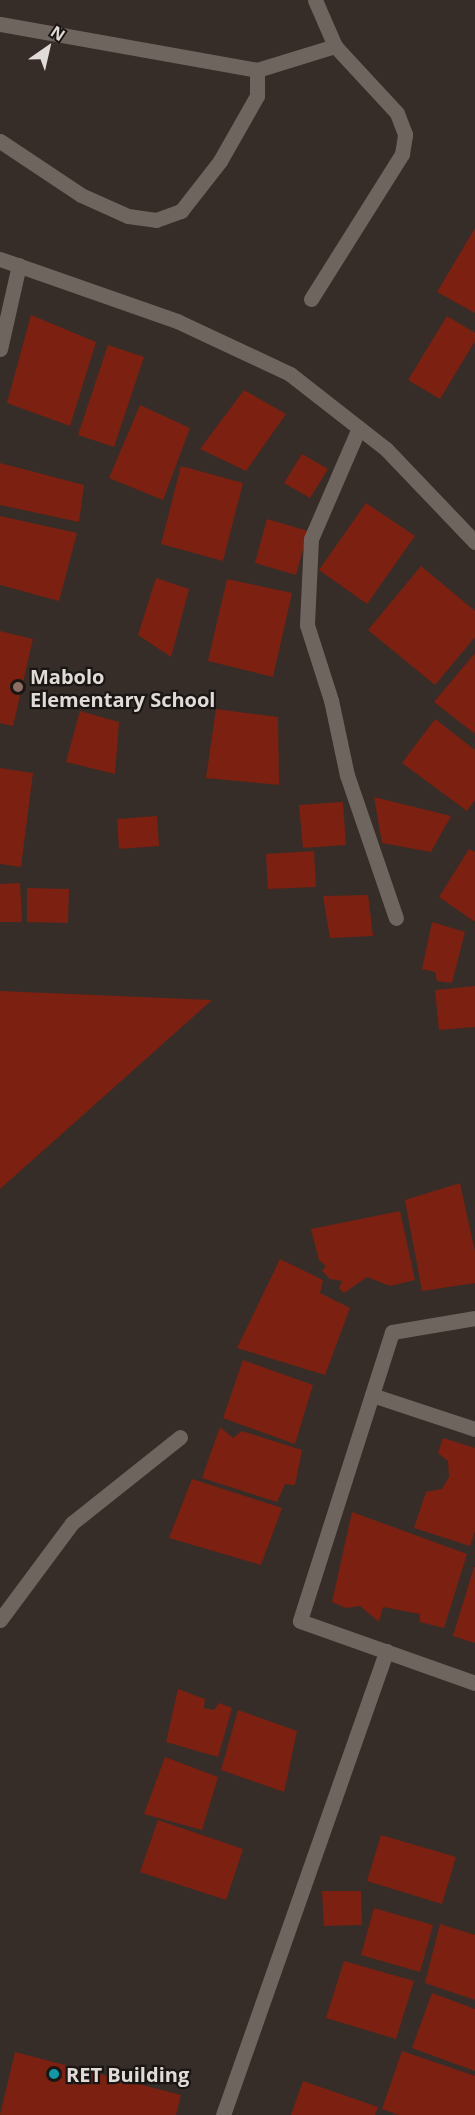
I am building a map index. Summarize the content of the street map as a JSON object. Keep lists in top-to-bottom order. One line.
{"places":["Mabolo Elementary School","RET Building"],"north":"top right"}
